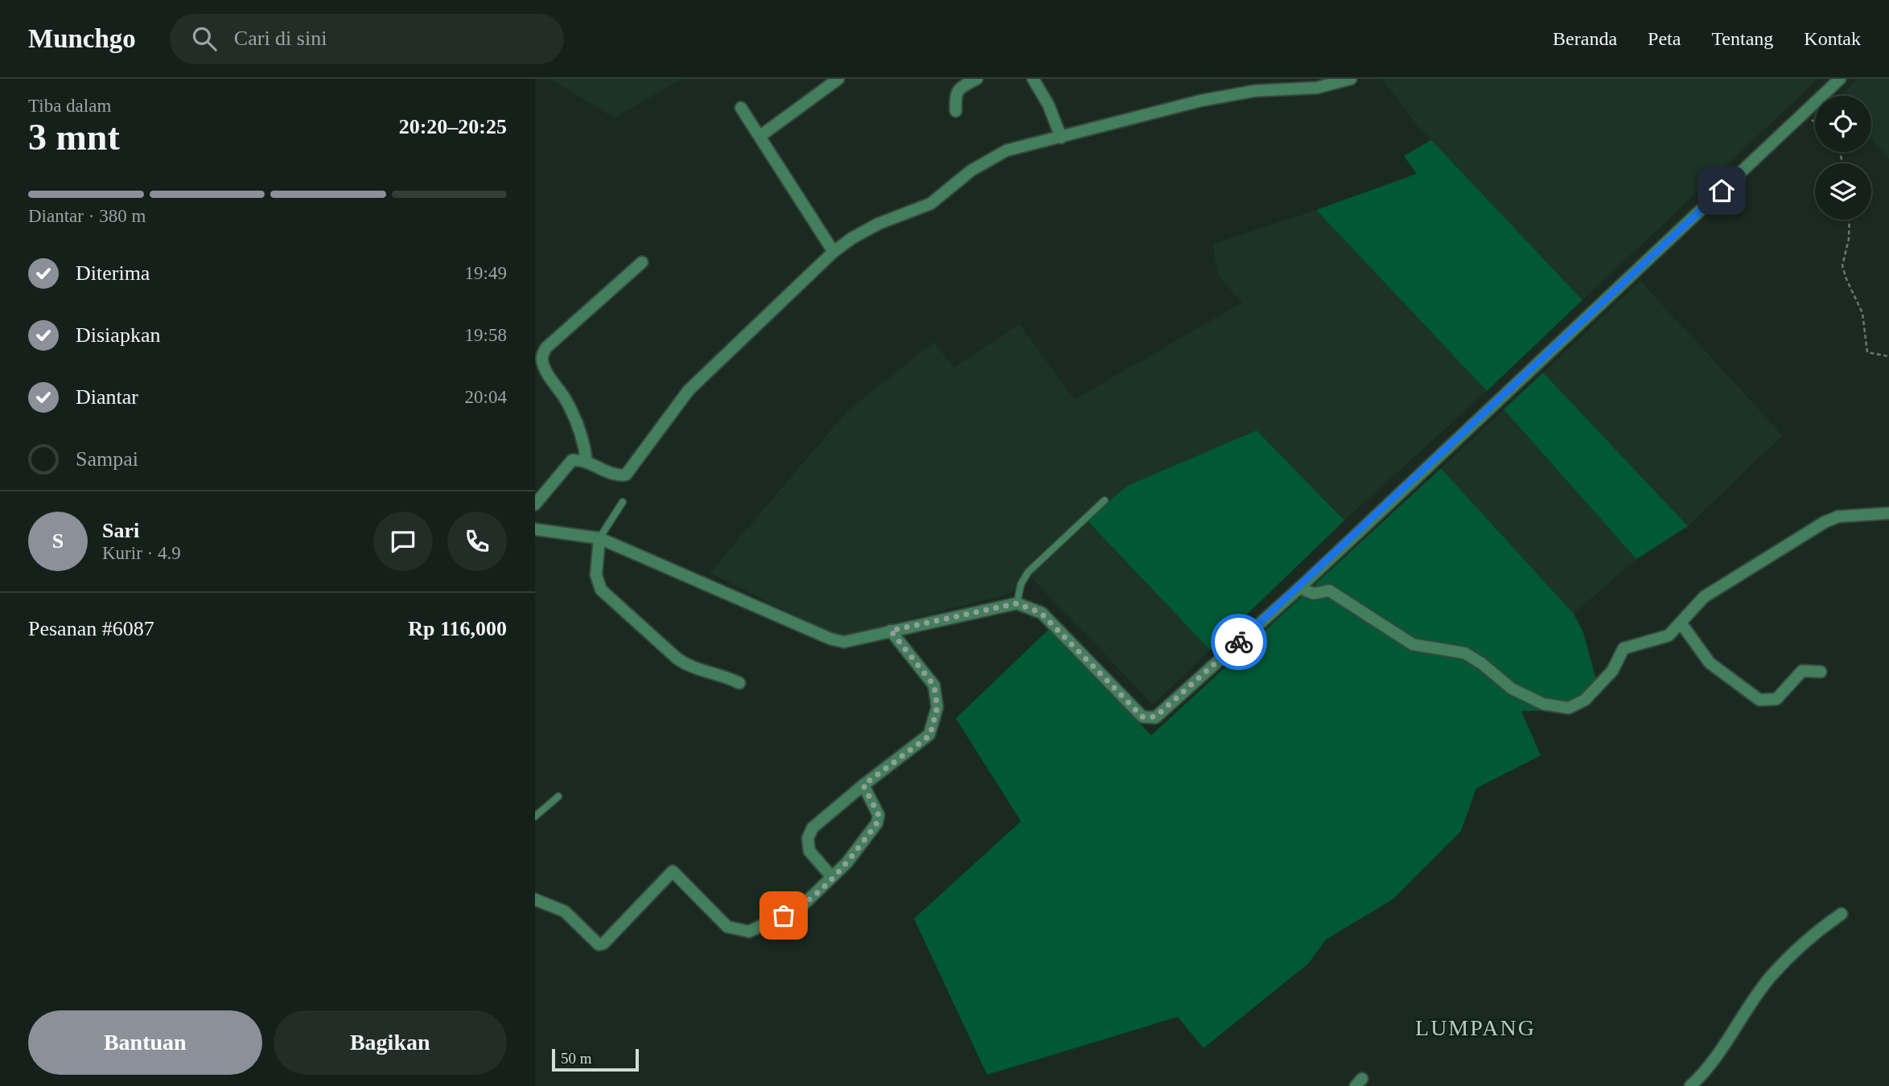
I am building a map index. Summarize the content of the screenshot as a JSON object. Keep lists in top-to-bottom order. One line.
{"districts":["LUMPANG"],"scale_bar":"50 m","page":{"header":"Munchgo","search":"Cari di sini","nav":["Beranda","Peta","Tentang","Kontak"],"heading":["3 mnt","Tiba dalam","20:20–20:25"],"panel":["Sari","Kurir · 4.9","Pesanan #6087","Rp 116,000"],"bar":"Diantar · 380 m","list":[["Diterima","19:49"],["Disiapkan","19:58"],["Diantar","20:04"],"Sampai"],"round":"S","buttons":["Bantuan","Bagikan"],"scale":"50 m"}}
